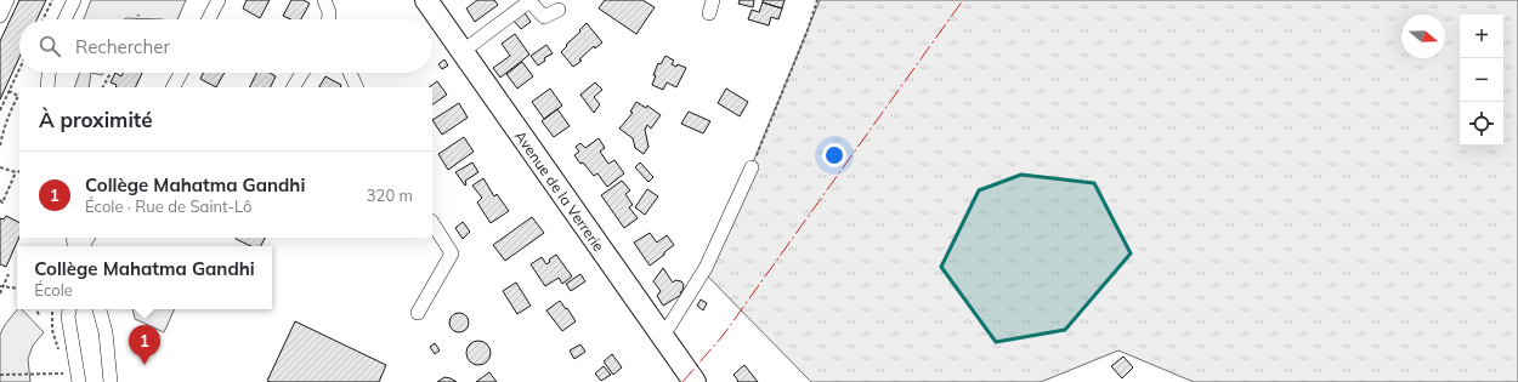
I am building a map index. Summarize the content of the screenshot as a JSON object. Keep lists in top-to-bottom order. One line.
{"streets":{"main road":["Avenue de la Verrerie"]},"north":"right","page":{"map_buttons":["+","−"],"search":"Rechercher","heading":"À proximité","list":[{"mark":"1","name":"Collège Mahatma Gandhi","note":"École · Rue de Saint-Lô","value":"320 m"}],"popup":["Collège Mahatma Gandhi","École"],"pins":"1"}}
